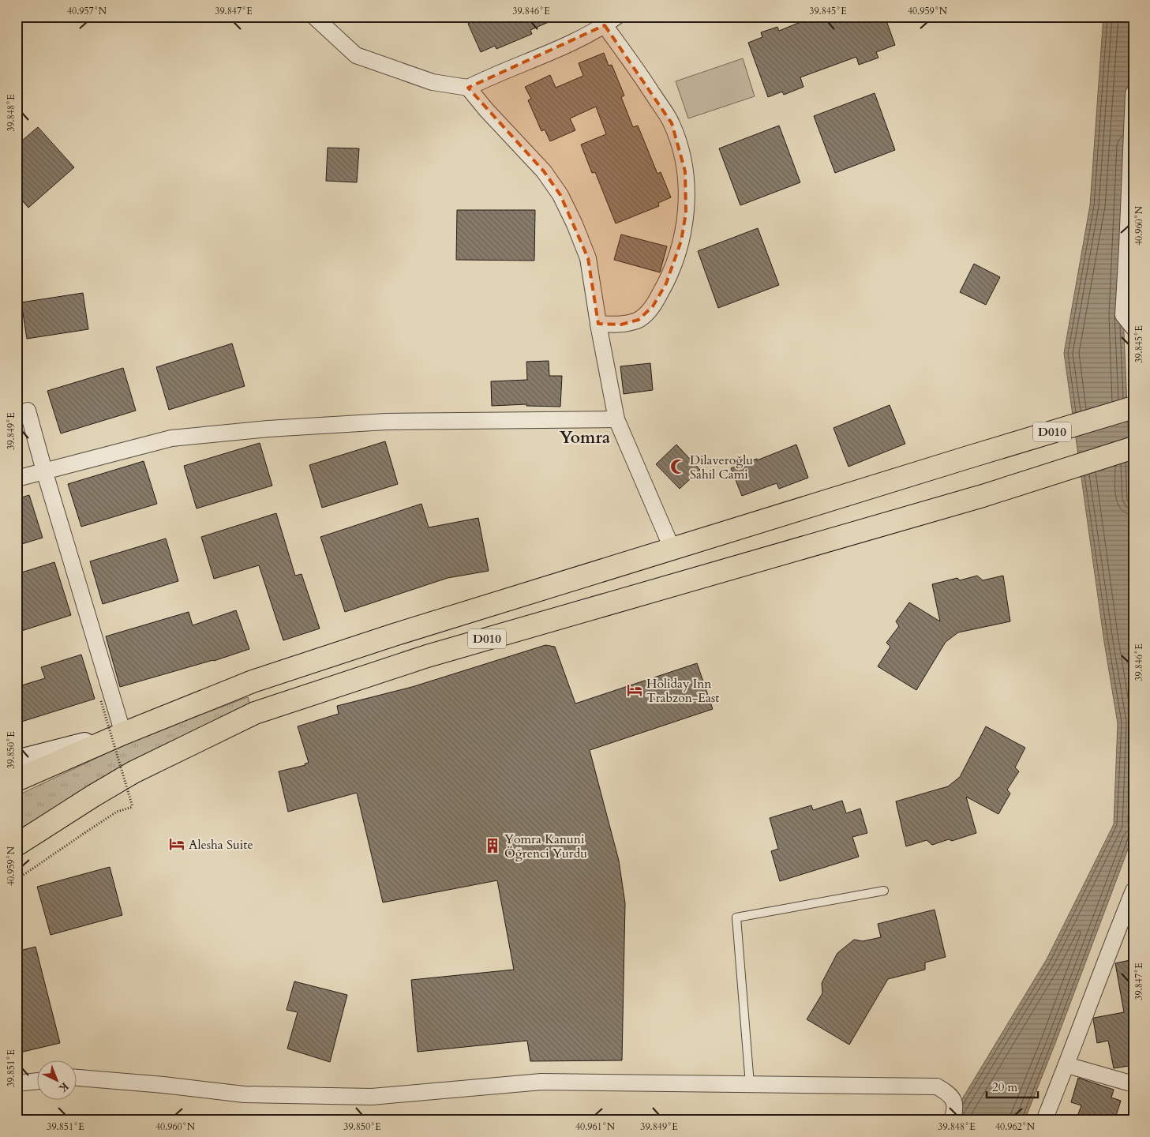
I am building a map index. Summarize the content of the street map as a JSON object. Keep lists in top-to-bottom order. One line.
{"streets":{"highway":["D010"]},"districts":["Yomra"],"places":{"mosque":["Dilaveroğlu Sahil Cami"],"hotel":["Holiday Inn Trabzon-East","Alesha Suite"],"building":["Yomra Kanuni Öğrenci Yurdu"]},"scale_bar":"20 m","north":"bottom right","coordinates":["40.957°N","39.847°E","39.846°E","39.845°E","40.959°N","39.848°E","40.960°N","39.849°E","39.850°E","39.851°E","40.961°N","40.962°N"]}
